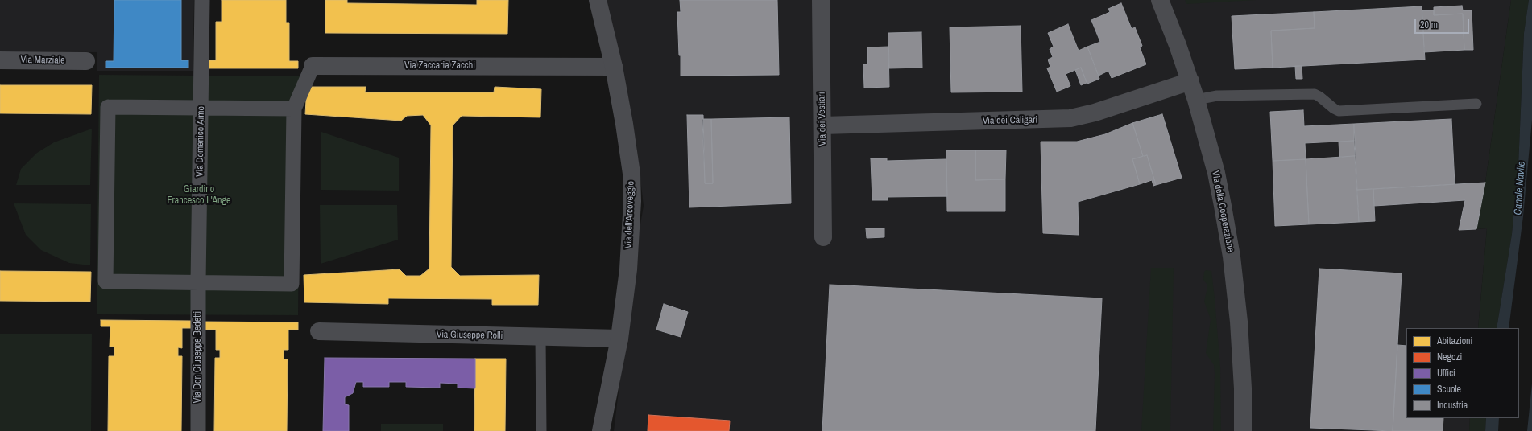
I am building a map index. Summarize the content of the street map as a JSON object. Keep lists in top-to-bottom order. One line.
{"streets":{"street":["Via Marziale","Via Zaccaria Zacchi","Via dei Vestiari","Via dei Caligari","Via Domenico Aimo","Via della Cooperazione","Via dell'Arcoveggio","Via Giuseppe Rolli","Via Don Giuseppe Bedetti"]},"crossings":[["Via Zaccaria Zacchi","Via dell'Arcoveggio"],["Via dei Vestiari","Via dei Caligari"],["Via dei Caligari","Via della Cooperazione"],["Via Domenico Aimo","Via Don Giuseppe Bedetti"],["Via dell'Arcoveggio","Via Giuseppe Rolli"]],"water":["Canale Navile"],"parks":["Giardino Francesco L'Ange"],"legend":["Abitazioni","Negozi","Uffici","Scuole","Industria"],"scale_bar":"20 m"}
